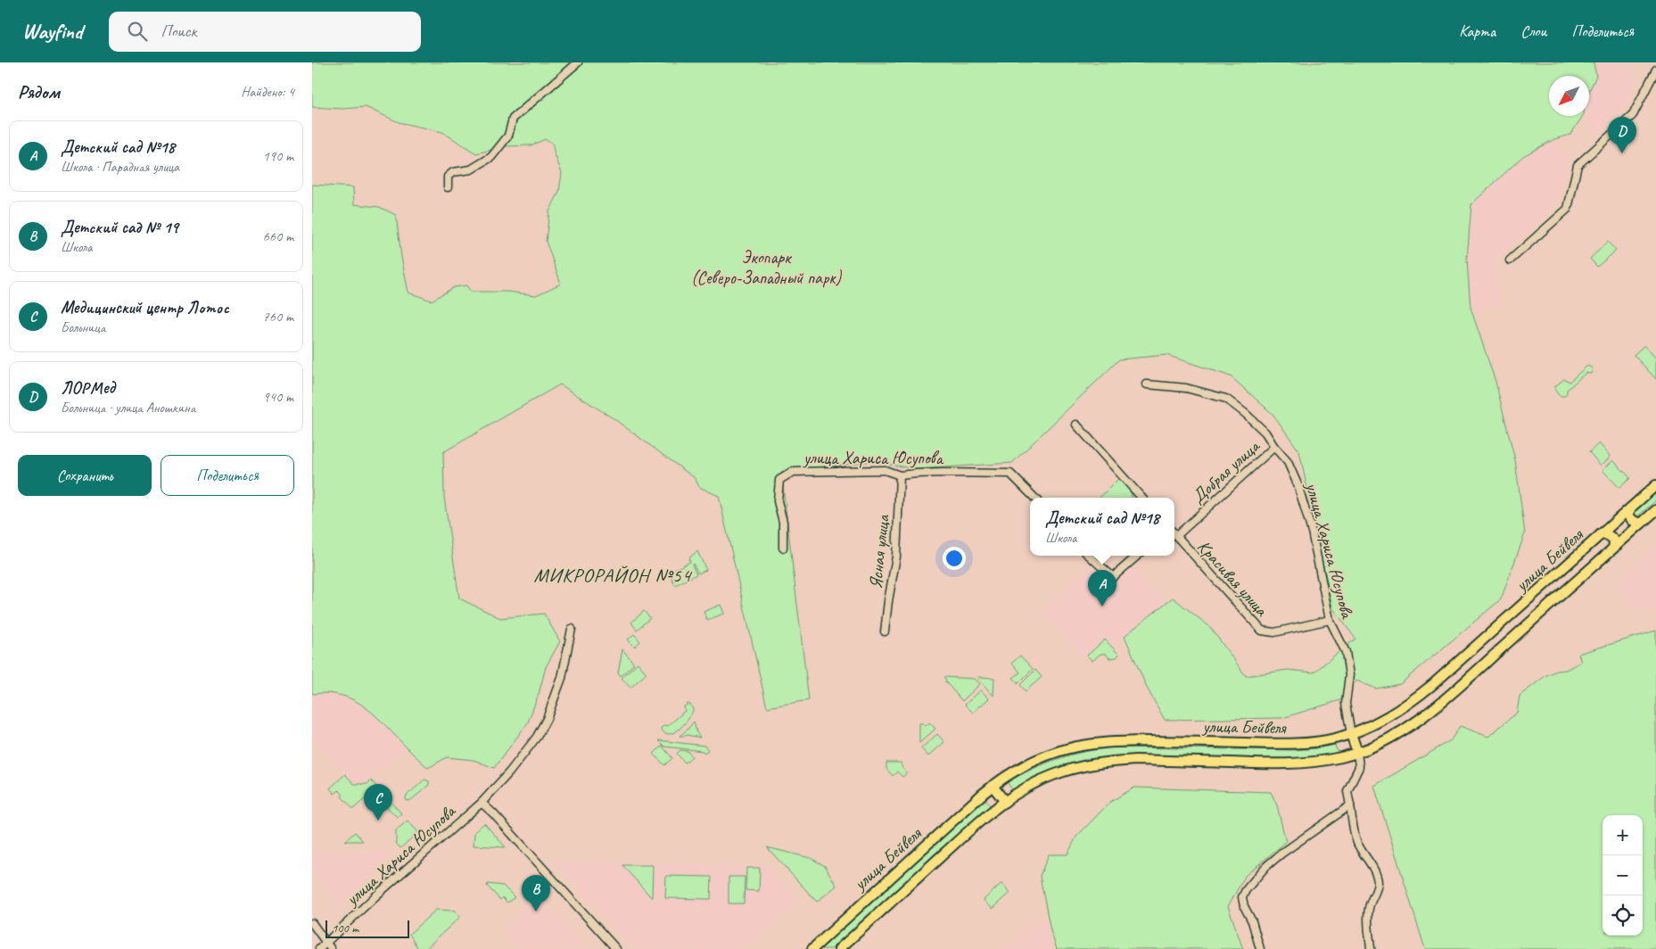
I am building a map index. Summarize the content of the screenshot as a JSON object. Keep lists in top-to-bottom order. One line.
{"streets":{"main road":["улица Бейвеля"],"street":["улица Хариса Юсупова","Добрая улица","Ясная улица","Красивая улица"]},"crossings":[["улица Хариса Юсупова","Добрая улица"],["улица Хариса Юсупова","Ясная улица"],["улица Хариса Юсупова","улица Бейвеля"],["улица Хариса Юсупова","Красивая улица"]],"districts":["МИКРОРАЙОН №54"],"parks":["Экопарк (Северо-Западный парк)"],"scale_bar":"100 m","north":"bottom left","page":{"header":"Wayfind","search":"Поиск","nav":["Карта","Слои","Поделиться"],"heading":["Рядом","Найдено: 4"],"pins":["D","A","C","B"],"list":[{"mark":"A","name":"Детский сaд №18","note":"Школа · Парадная улица","value":"190 m"},{"mark":"B","name":"Детский сад № 19","note":"Школа","value":"660 m"},{"mark":"C","name":"Медицинский центр Лотос","note":"Больница","value":"760 m"},{"mark":"D","name":"ЛОРМед","note":"Больница · улица Аношкина","value":"940 m"}],"buttons":["Сохранить","Поделиться"],"popup":["Детский сaд №18","Школа"],"map_buttons":["+","−"],"scale":"100 m"}}
